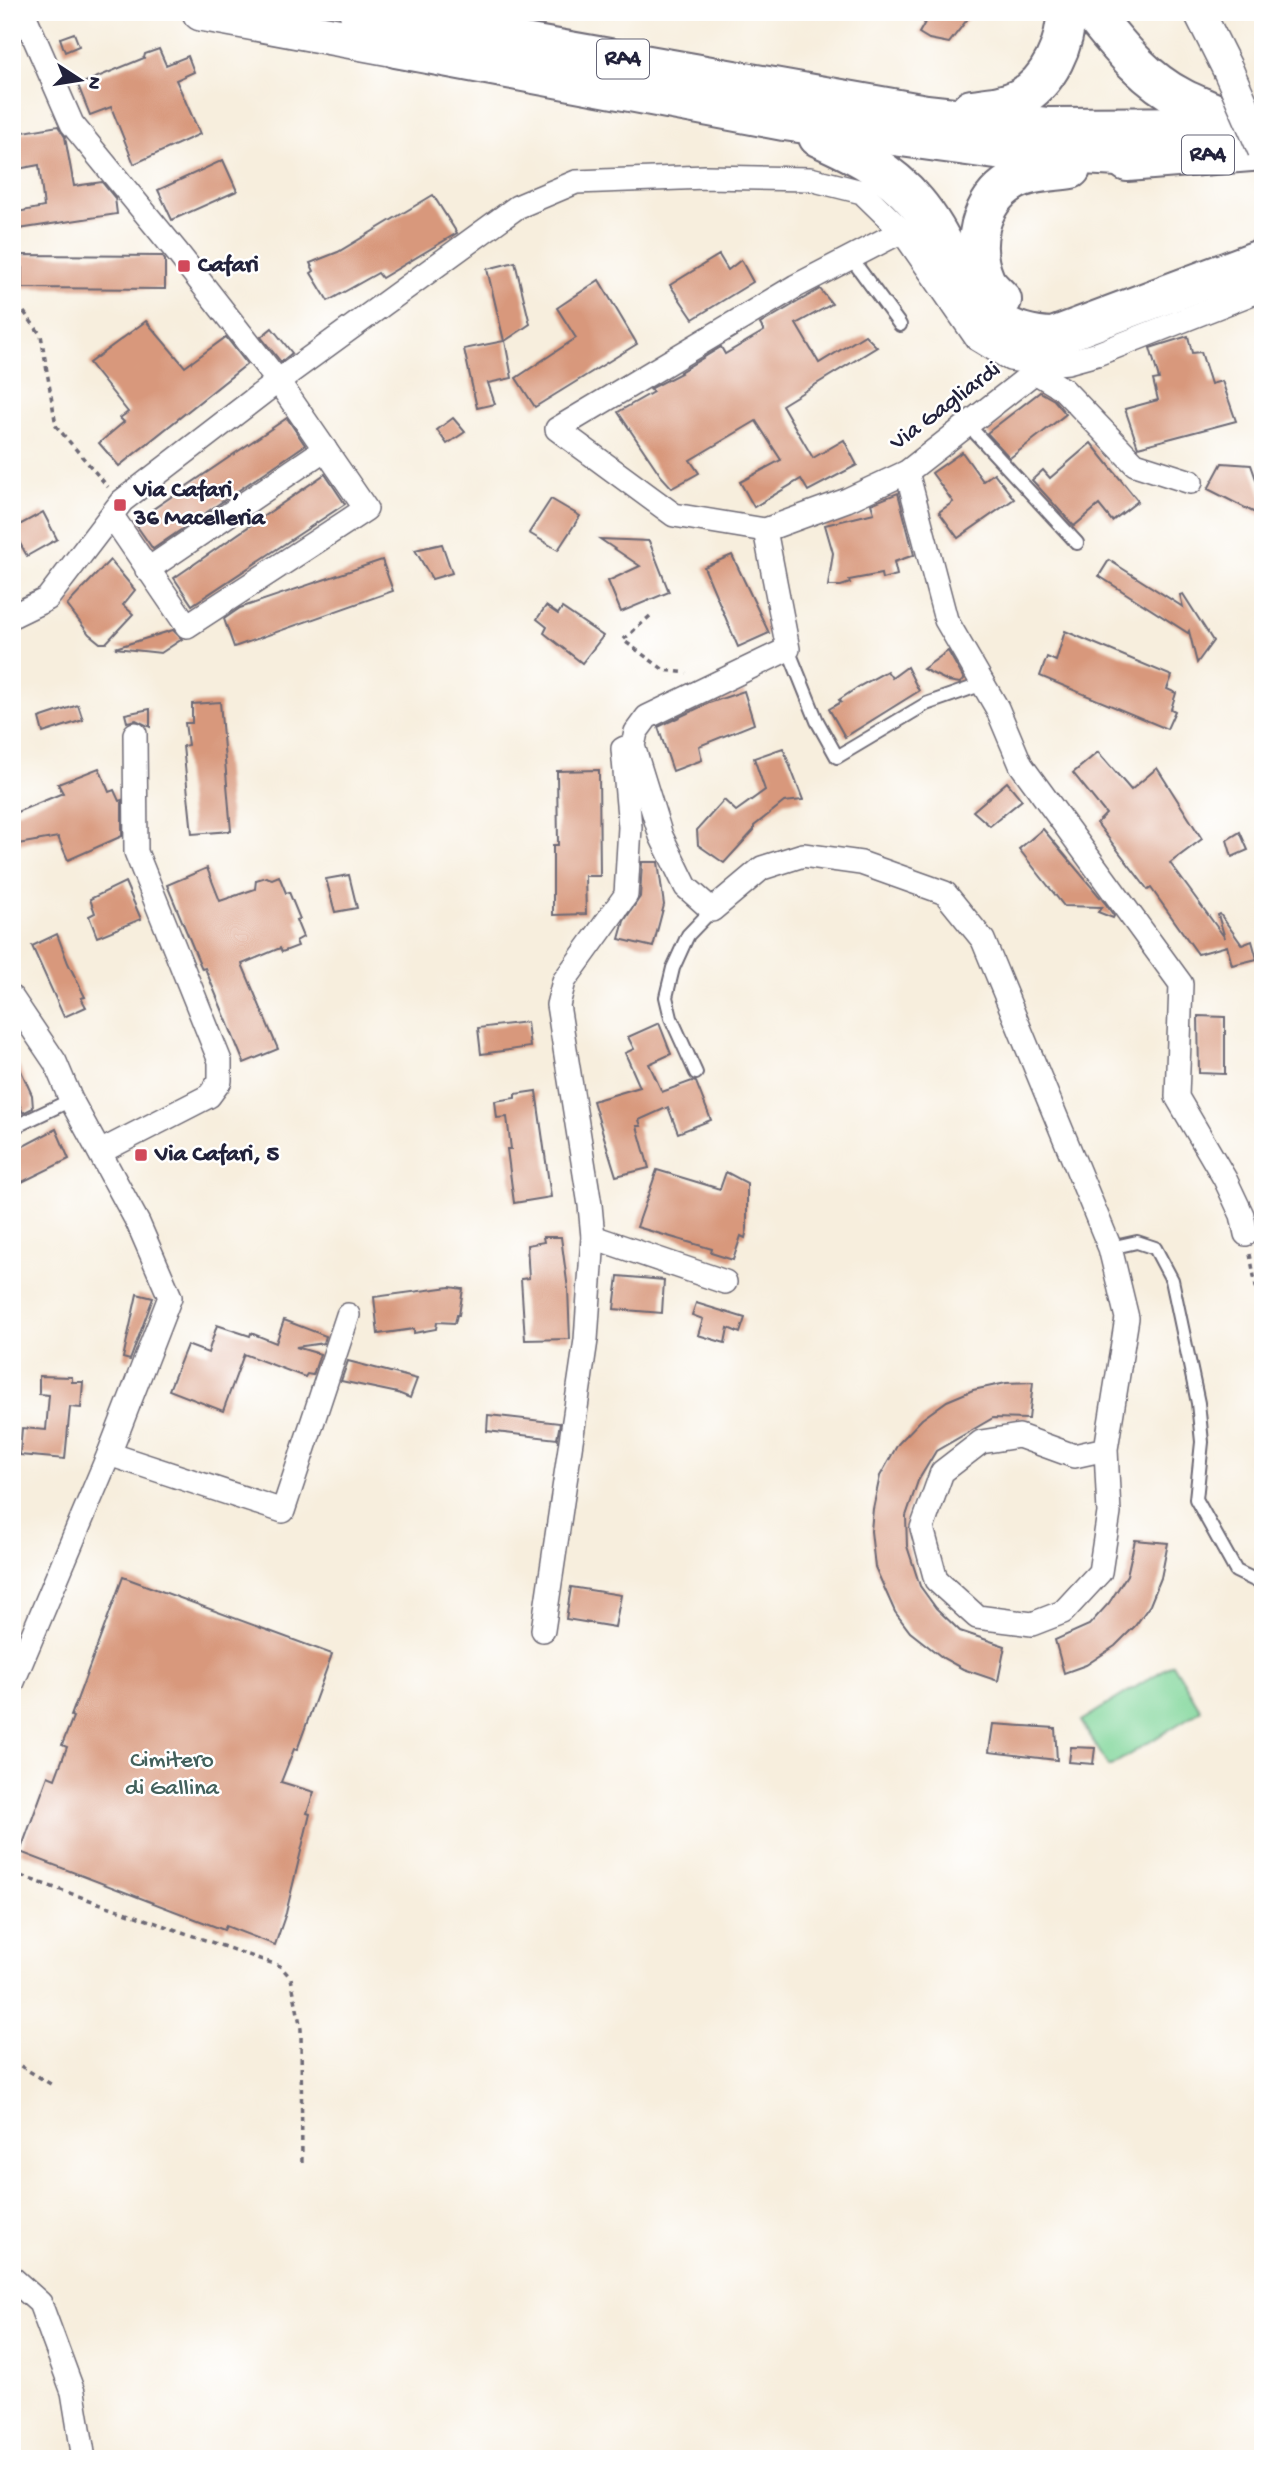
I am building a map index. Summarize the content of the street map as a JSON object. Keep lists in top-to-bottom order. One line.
{"streets":{"highway":["RA4"],"street":["Via Gagliardi"]},"parks":["Cimitero di Gallina"],"places":{"transit":["Cafari","Via Cafari, 36 Macelleria","Via Cafari, 5"]},"north":"right"}
